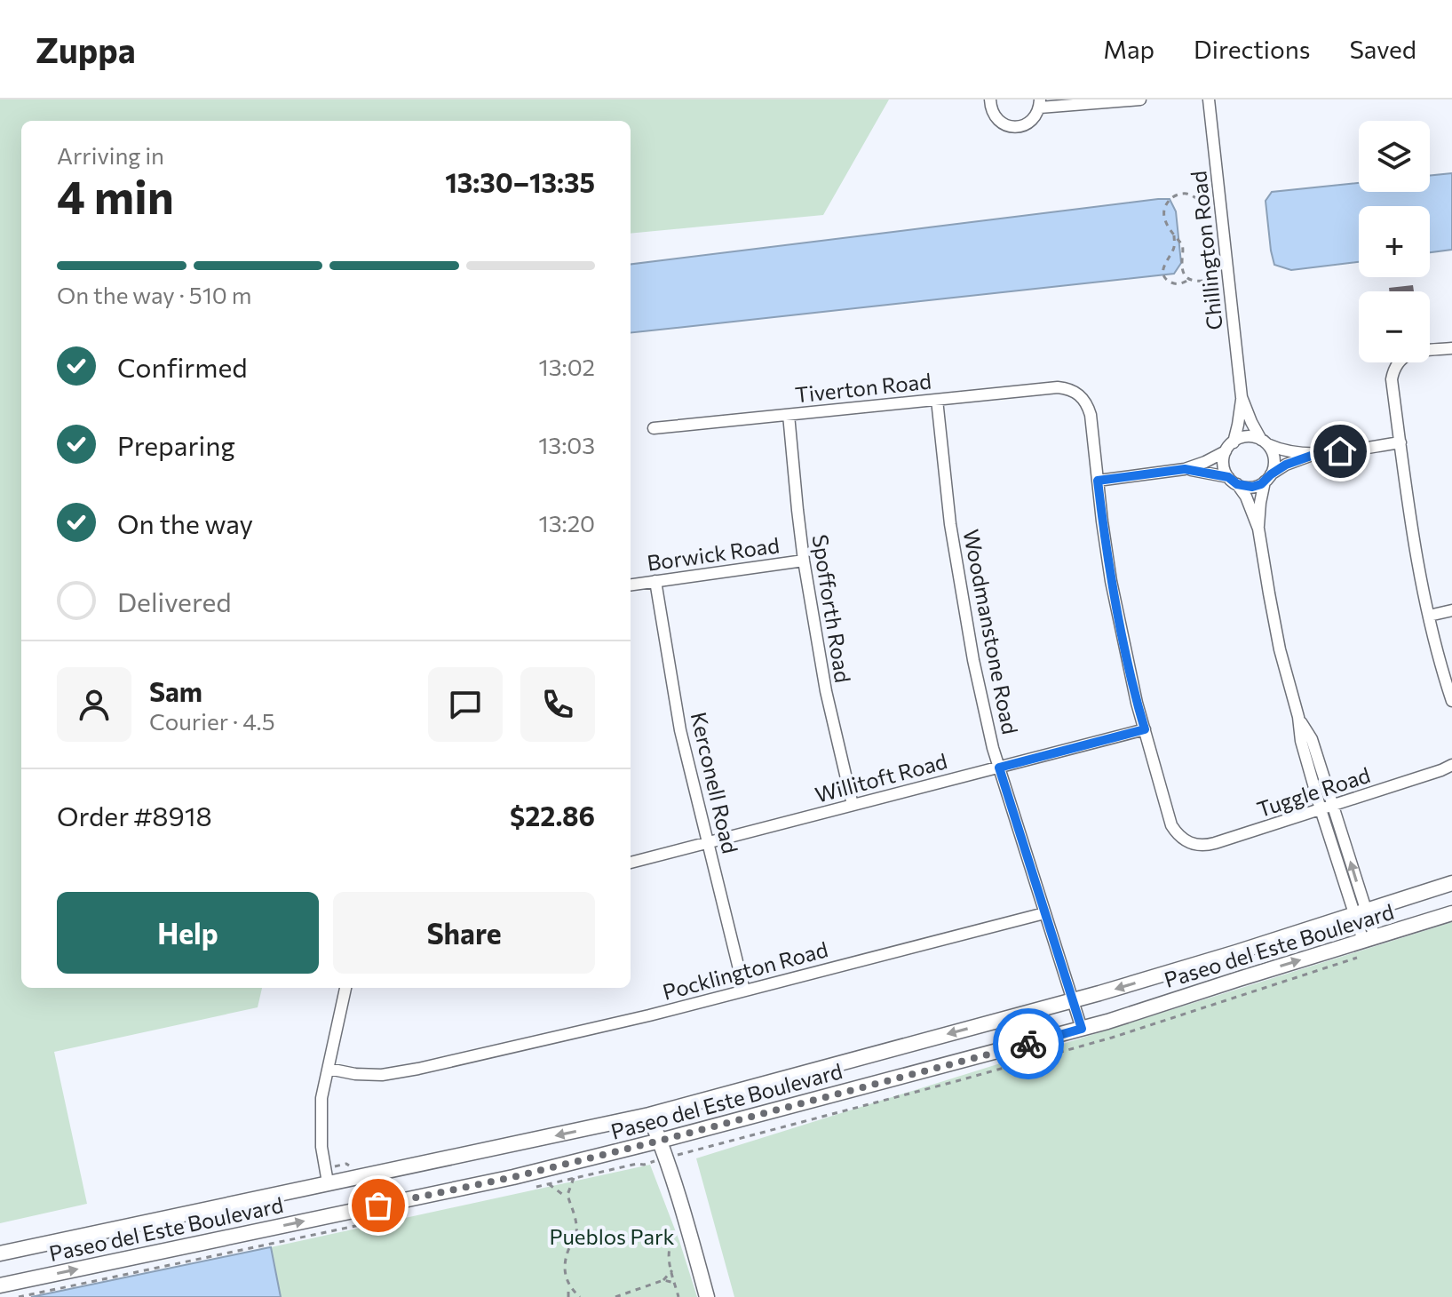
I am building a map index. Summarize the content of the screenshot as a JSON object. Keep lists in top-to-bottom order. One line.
{"streets":{"main road":["Paseo del Este Boulevard"],"street":["Chillington Road","Tiverton Road","Borwick Road","Spofforth Road","Woodmanstone Road","Willitoft Road","Kerconell Road","Tuggle Road","Pocklington Road"]},"crossings":[["Tiverton Road","Spofforth Road"],["Tiverton Road","Woodmanstone Road"],["Borwick Road","Spofforth Road"],["Borwick Road","Kerconell Road"],["Spofforth Road","Willitoft Road"],["Woodmanstone Road","Willitoft Road"],["Woodmanstone Road","Paseo del Este Boulevard"],["Woodmanstone Road","Pocklington Road"],["Willitoft Road","Kerconell Road"],["Willitoft Road","Tuggle Road"],["Kerconell Road","Pocklington Road"]],"parks":["Pueblos Park"],"page":{"header":"Zuppa","nav":["Map","Directions","Saved"],"map_buttons":["+","−"],"heading":["4 min","Arriving in","13:30–13:35"],"panel":["Sam","Courier · 4.5","Order #8918","$22.86"],"bar":"On the way · 510 m","list":[["Confirmed","13:02"],["Preparing","13:03"],["On the way","13:20"],"Delivered"],"buttons":["Help","Share"]}}
